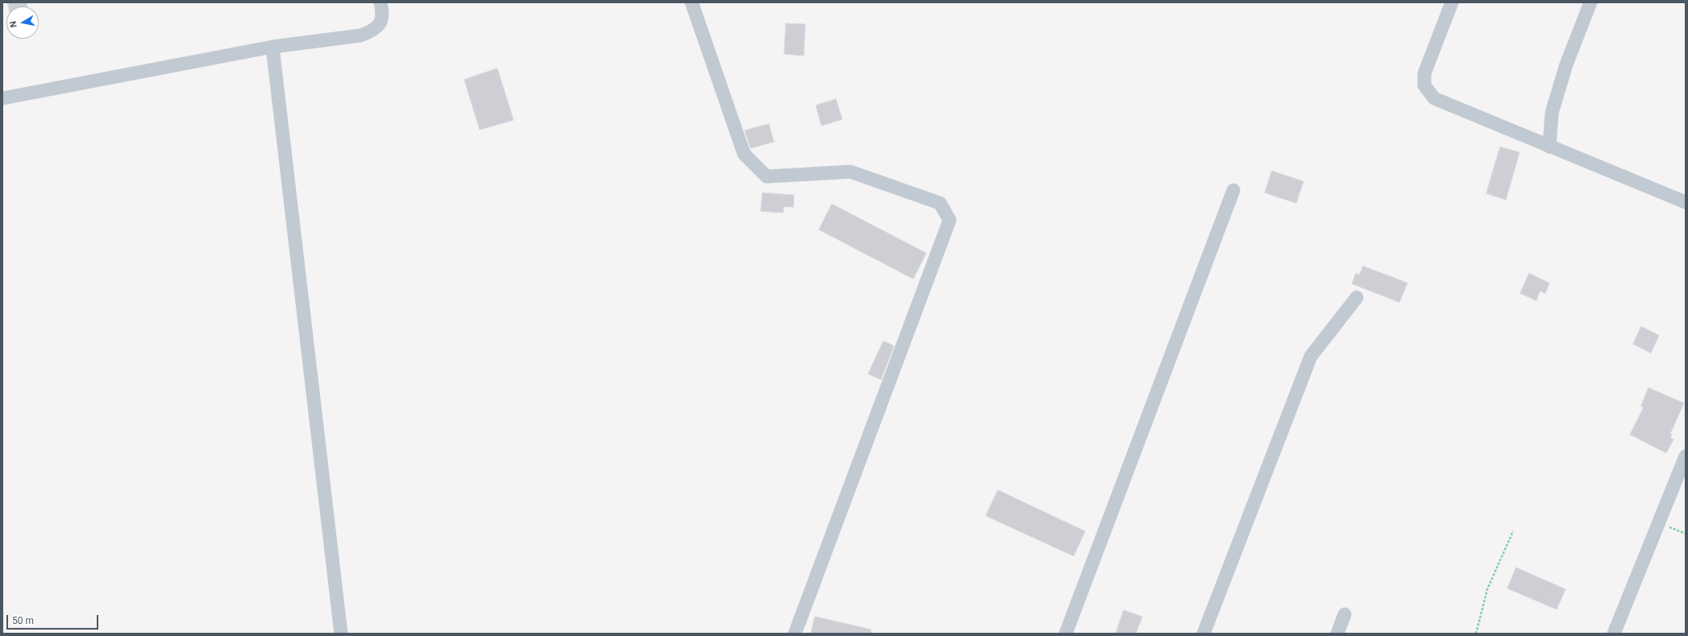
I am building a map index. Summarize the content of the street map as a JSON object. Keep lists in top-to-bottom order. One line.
{"scale_bar":"50 m","north":"left"}
